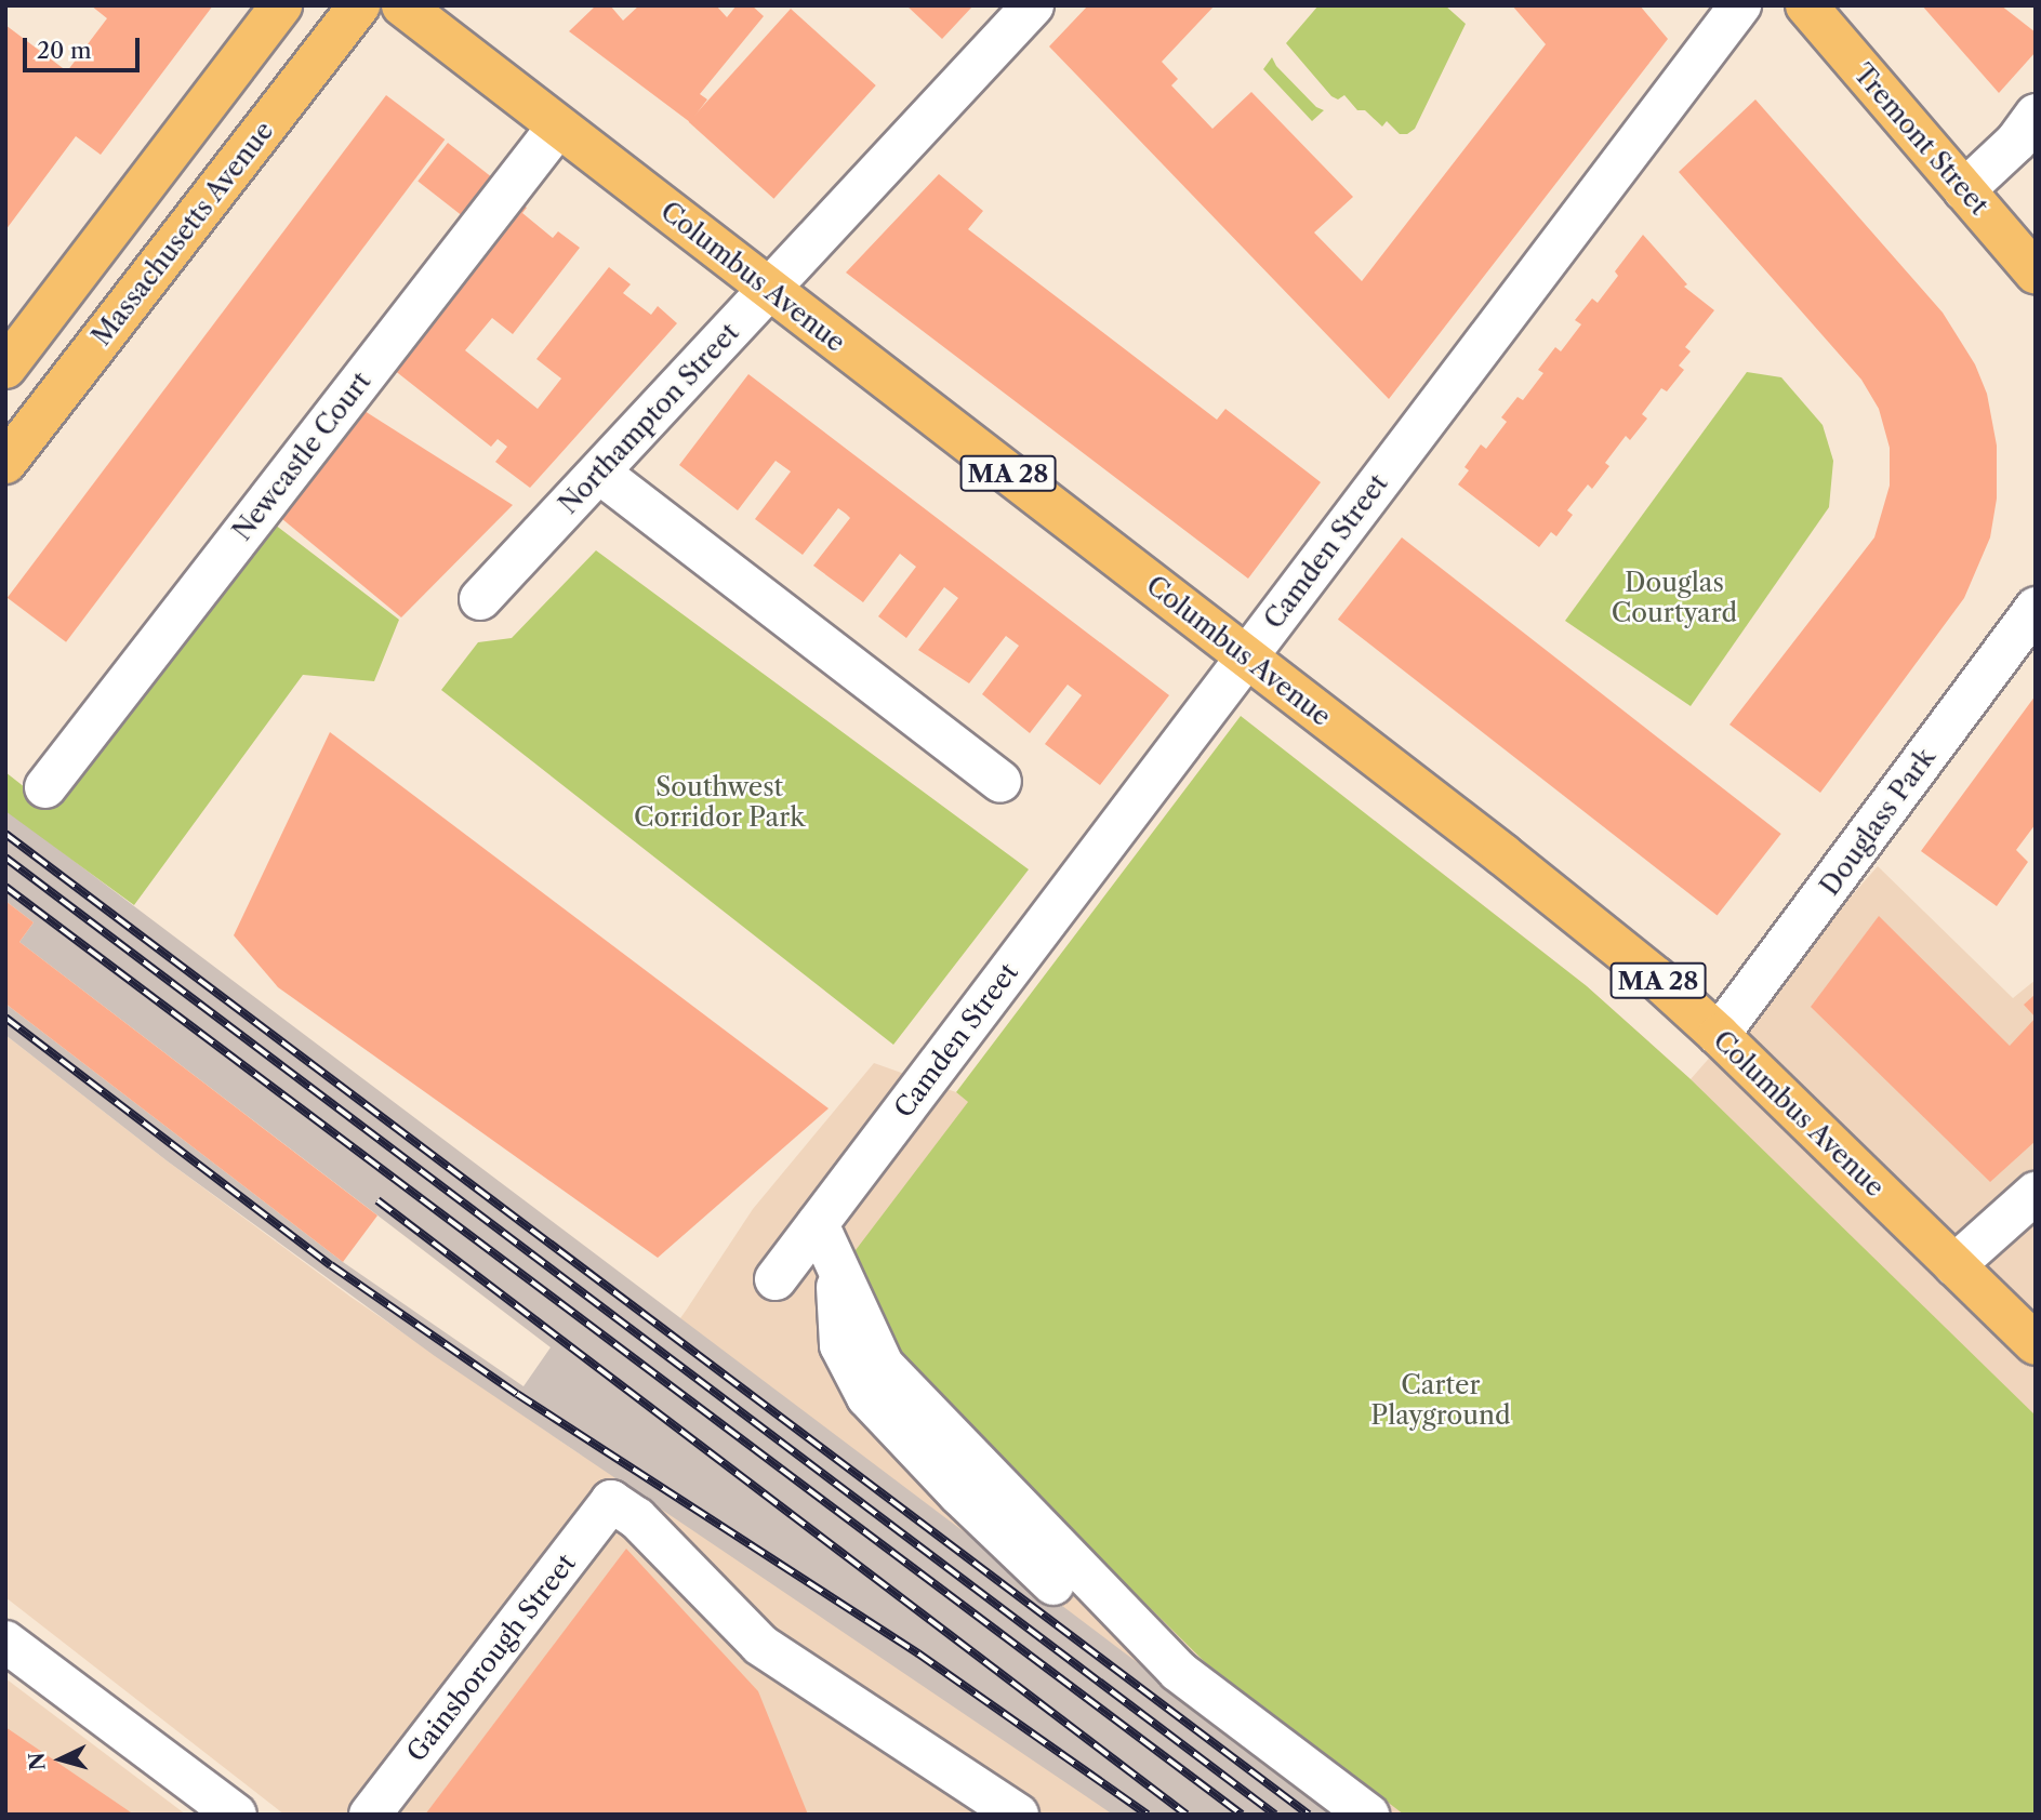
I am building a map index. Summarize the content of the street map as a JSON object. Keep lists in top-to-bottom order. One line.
{"streets":{"main road":["Tremont Street","Massachusetts Avenue","Columbus Avenue","MA 28"],"street":["Northampton Street","Newcastle Court","Camden Street","Douglass Park","Gainsborough Street"]},"crossings":[["Columbus Avenue","Northampton Street"],["Columbus Avenue","Newcastle Court"],["Columbus Avenue","Camden Street"],["Columbus Avenue","Douglass Park"]],"parks":["Douglas Courtyard","Southwest Corridor Park","Carter Playground"],"scale_bar":"20 m","north":"left"}
